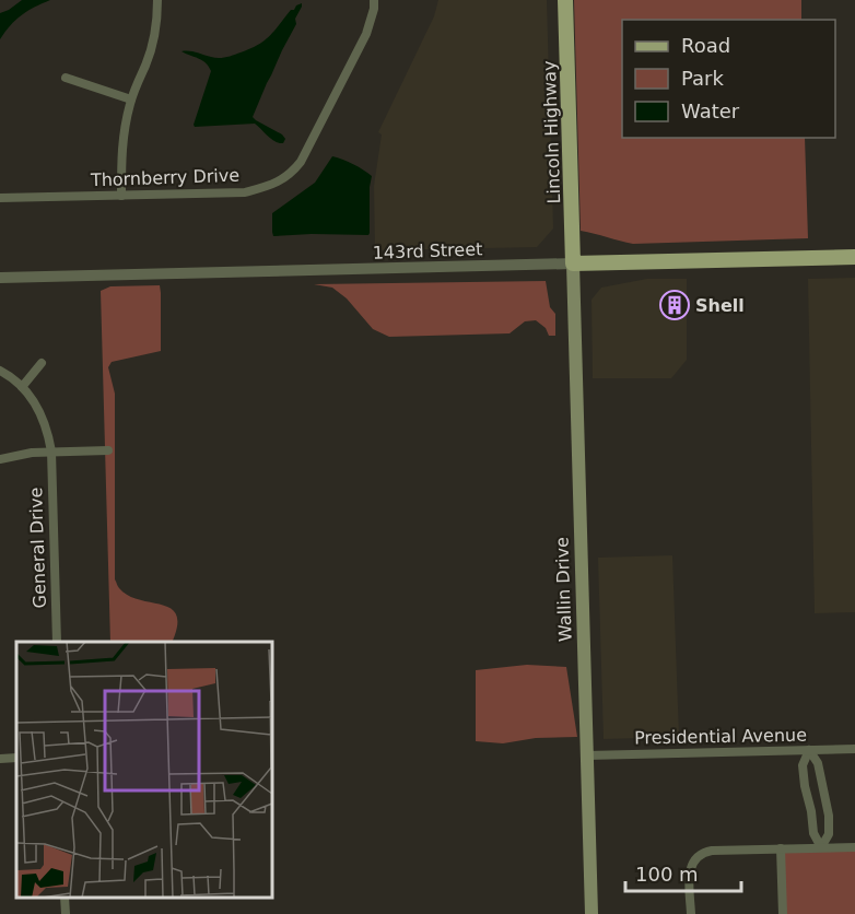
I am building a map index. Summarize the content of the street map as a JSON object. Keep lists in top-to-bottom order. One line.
{"streets":{"main road":["Lincoln Highway","143rd Street","Wallin Drive"],"street":["Thornberry Drive","General Drive","Presidential Avenue"]},"crossings":[["Lincoln Highway","143rd Street"],["Lincoln Highway","Wallin Drive"],["143rd Street","Wallin Drive"],["Wallin Drive","Presidential Avenue"]],"places":{"building":["Shell"]},"legend":["Road","Park","Water"],"scale_bar":"100 m"}
